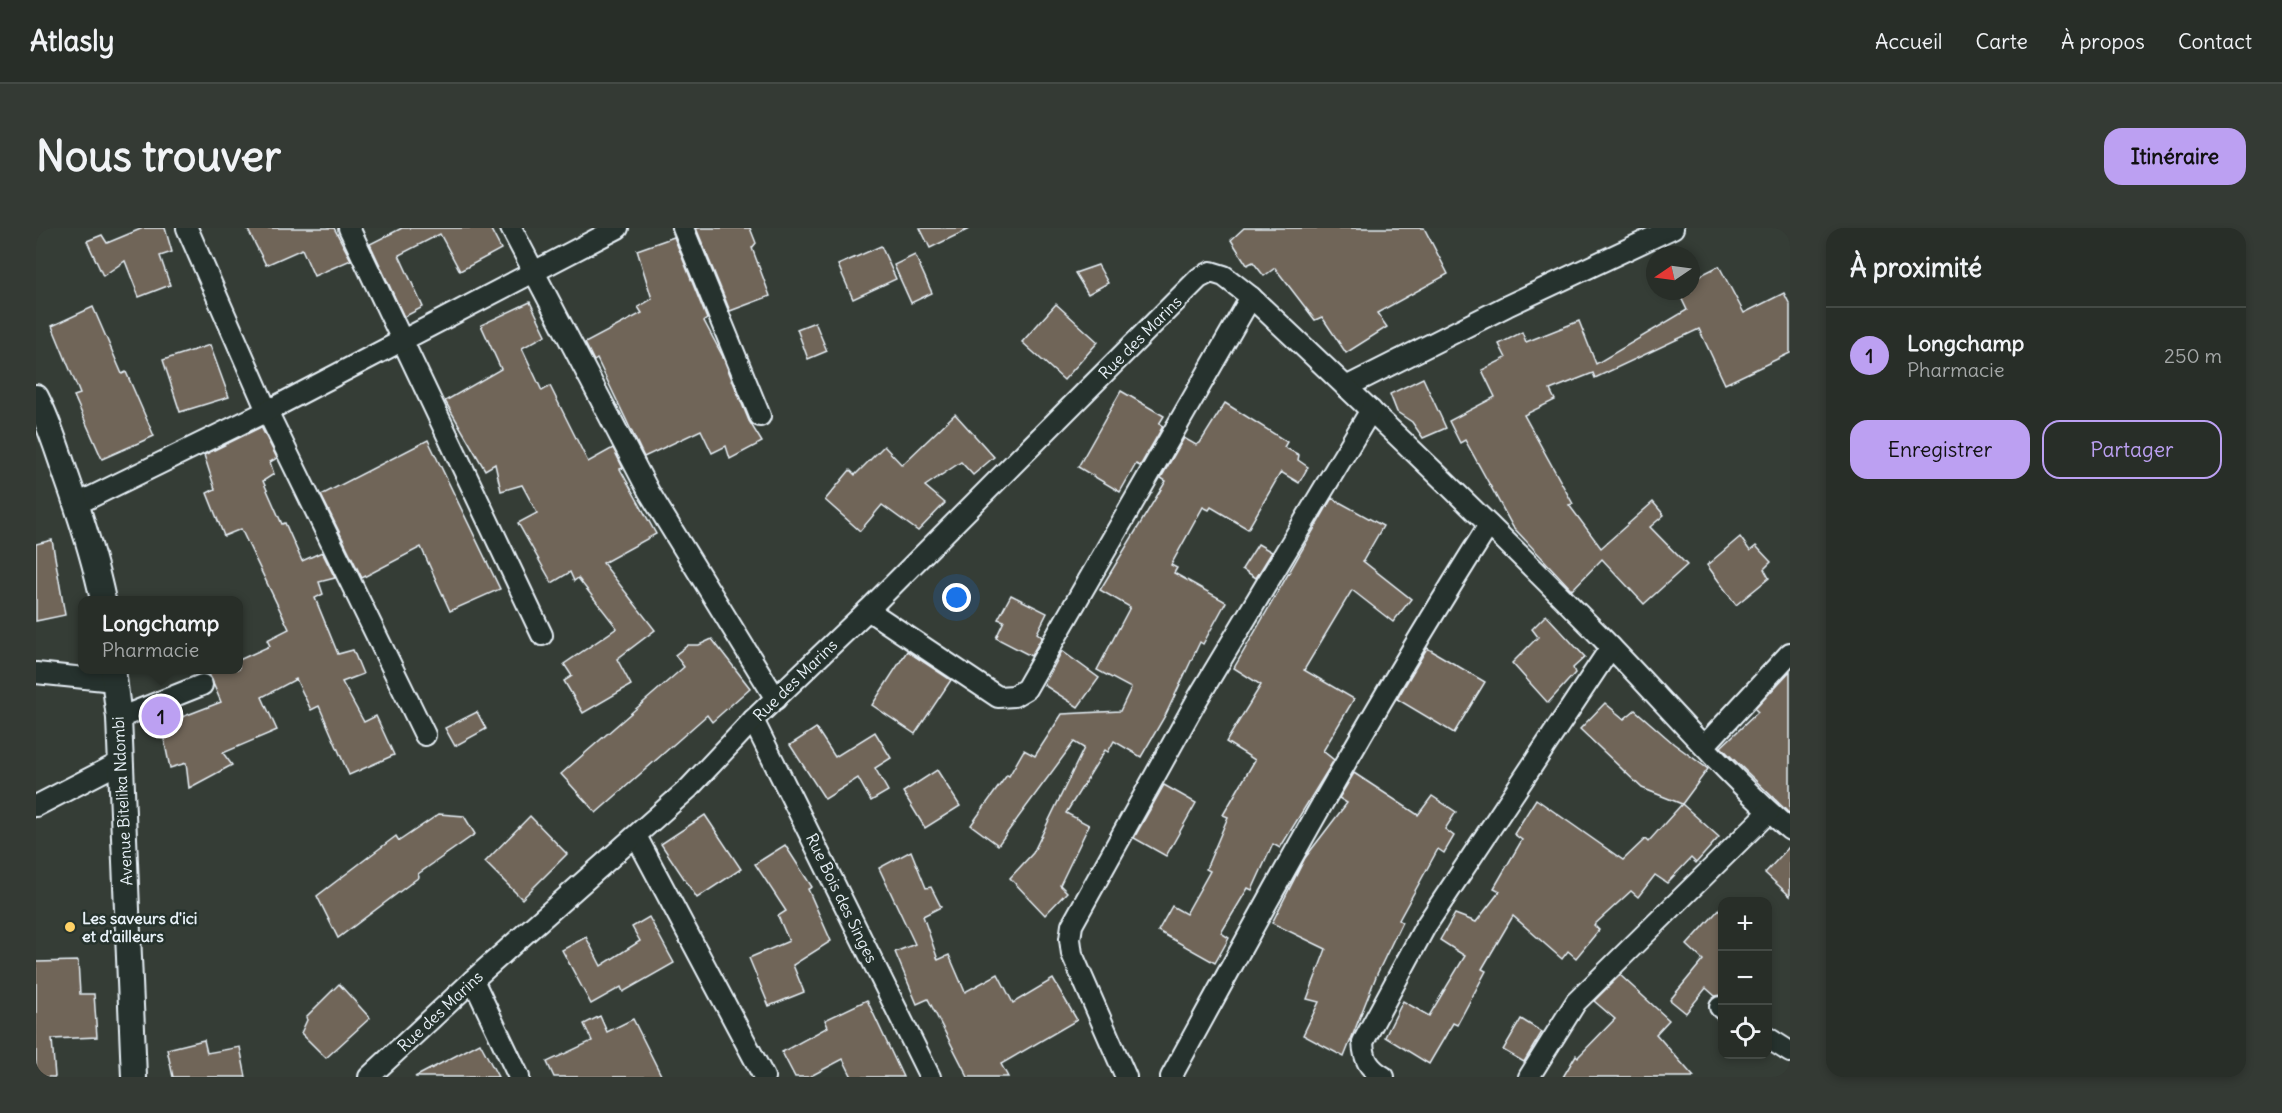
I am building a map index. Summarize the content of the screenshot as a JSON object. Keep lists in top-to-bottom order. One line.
{"streets":{"street":["Rue des Marins","Avenue Bitelika Ndombi","Rue Bois des Singes"]},"crossings":[["Rue des Marins","Rue Bois des Singes"]],"places":["Les saveurs d'ici et d'ailleurs"],"north":"left","page":{"header":"Atlasly","nav":["Accueil","Carte","À propos","Contact"],"buttons":["Itinéraire",["Enregistrer","Partager"]],"title":"Nous trouver","heading":"À proximité","list":[{"mark":"1","name":"Longchamp","note":"Pharmacie","value":"250 m"}],"popup":["Longchamp","Pharmacie"],"pins":"1","map_buttons":["+","−"]}}
